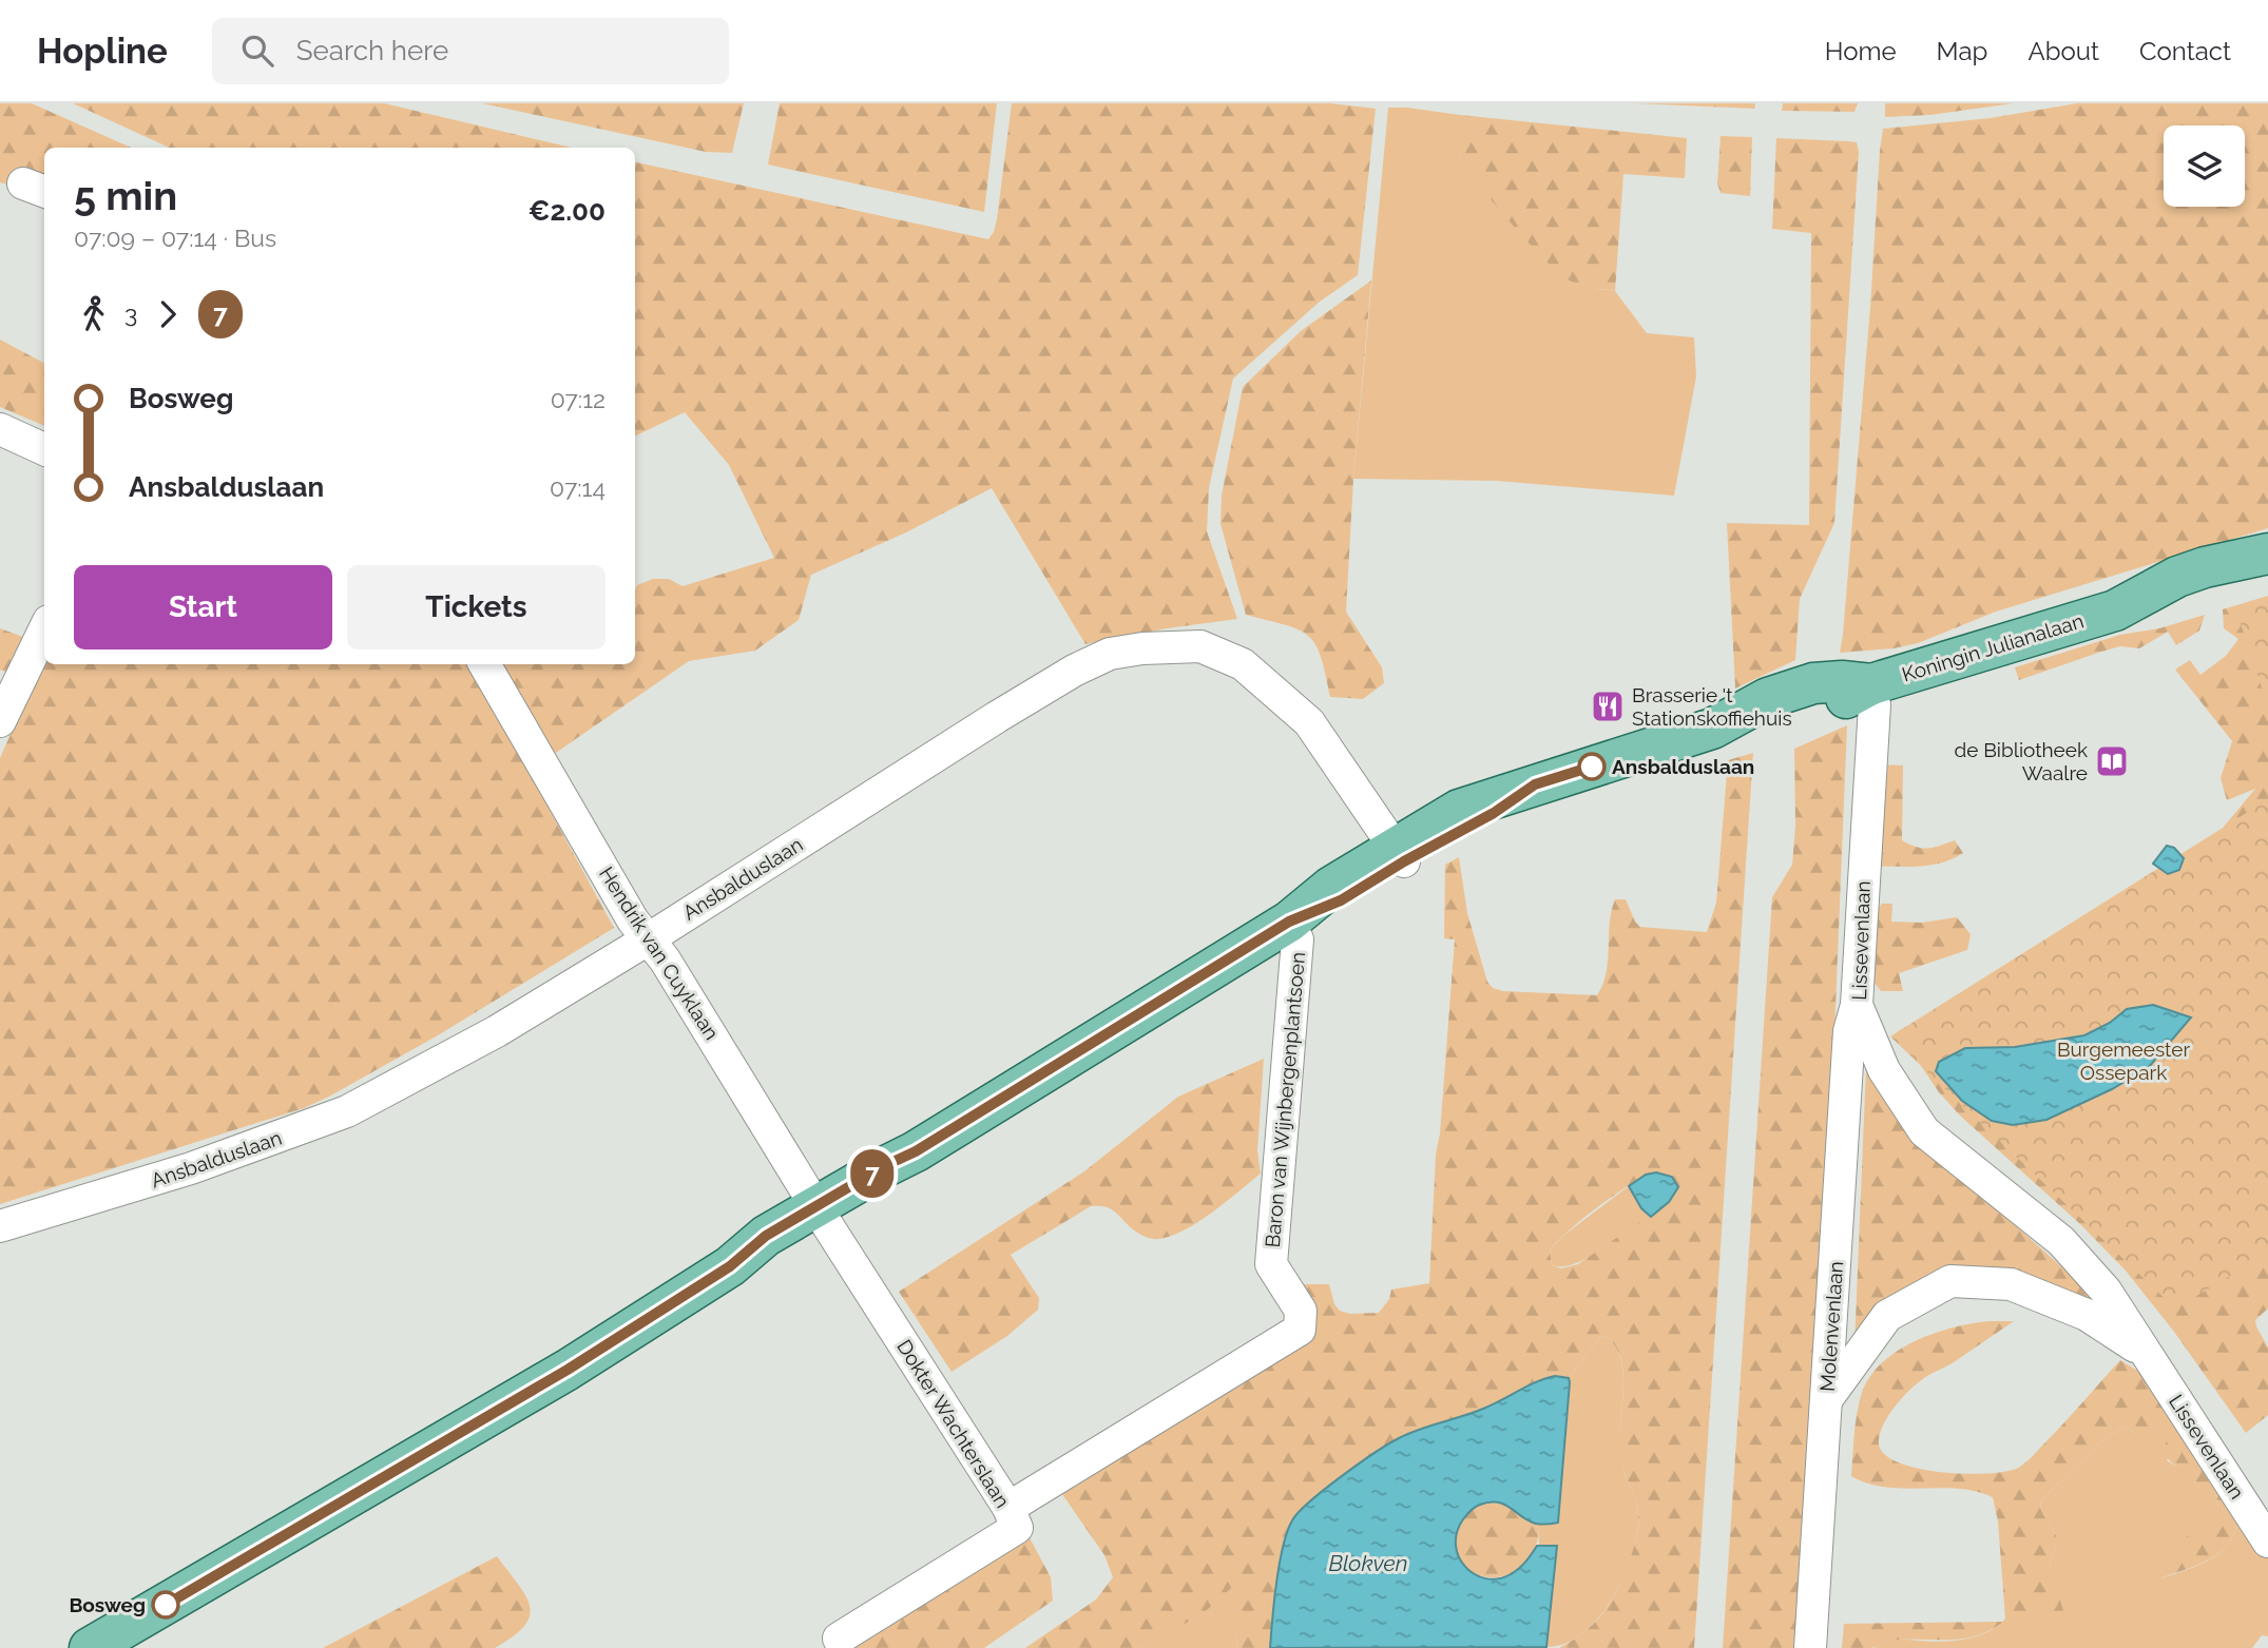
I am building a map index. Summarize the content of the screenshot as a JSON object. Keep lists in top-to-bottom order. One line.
{"streets":{"main road":["Koningin Julianalaan"],"street":["Ansbalduslaan","Lissevenlaan","Hendrik van Cuyklaan","Baron van Wijnbergenplantsoen","Molenvenlaan","Dokter Wachterslaan"]},"crossings":[["Koningin Julianalaan","Lissevenlaan"],["Ansbalduslaan","Hendrik van Cuyklaan"],["Lissevenlaan","Molenvenlaan"],["Hendrik van Cuyklaan","Dokter Wachterslaan"],["Baron van Wijnbergenplantsoen","Dokter Wachterslaan"]],"water":["Blokven"],"parks":["Burgemeester Ossepark"],"places":{"restaurant":["Brasserie 't Stationskoffiehuis"],"library":["de Bibliotheek Waalre"],"other":["Ansbalduslaan","Bosweg"]},"lines":["bus line 7"],"page":{"header":"Hopline","search":"Search here","nav":["Home","Map","About","Contact"],"on_map":"7","heading":["5 min","07:09 – 07:14 · Bus","€2.00"],"legs":["3","7"],"list":[{"name":"Bosweg","value":"07:12"},{"name":"Ansbalduslaan","value":"07:14"}],"buttons":["Start","Tickets"]}}
